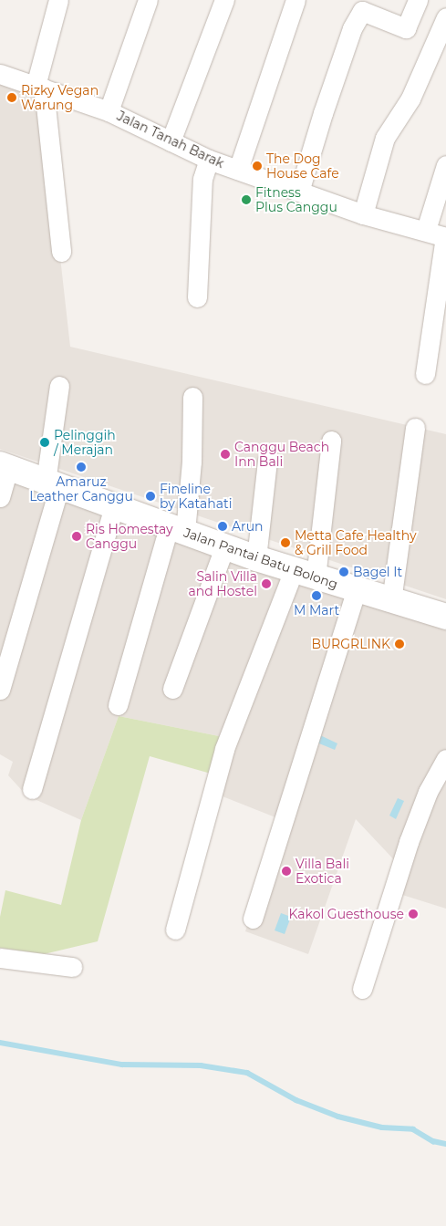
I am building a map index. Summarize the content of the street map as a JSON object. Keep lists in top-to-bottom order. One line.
{"streets":{"street":["Jalan Tanah Barak","Jalan Pantai Batu Bolong"]},"places":["Rizky Vegan Warung","The Dog House Cafe","Fitness Plus Canggu","Pelinggih / Merajan","Canggu Beach Inn Bali","Amaruz Leather Canggu","Fineline by Katahati","Arun","Ris Homestay Canggu","Metta Cafe Healthy & Grill Food","Bagel It","Salin Villa and Hostel","M Mart","BURGRLINK","Villa Bali Exotica","Kakol Guesthouse"]}
